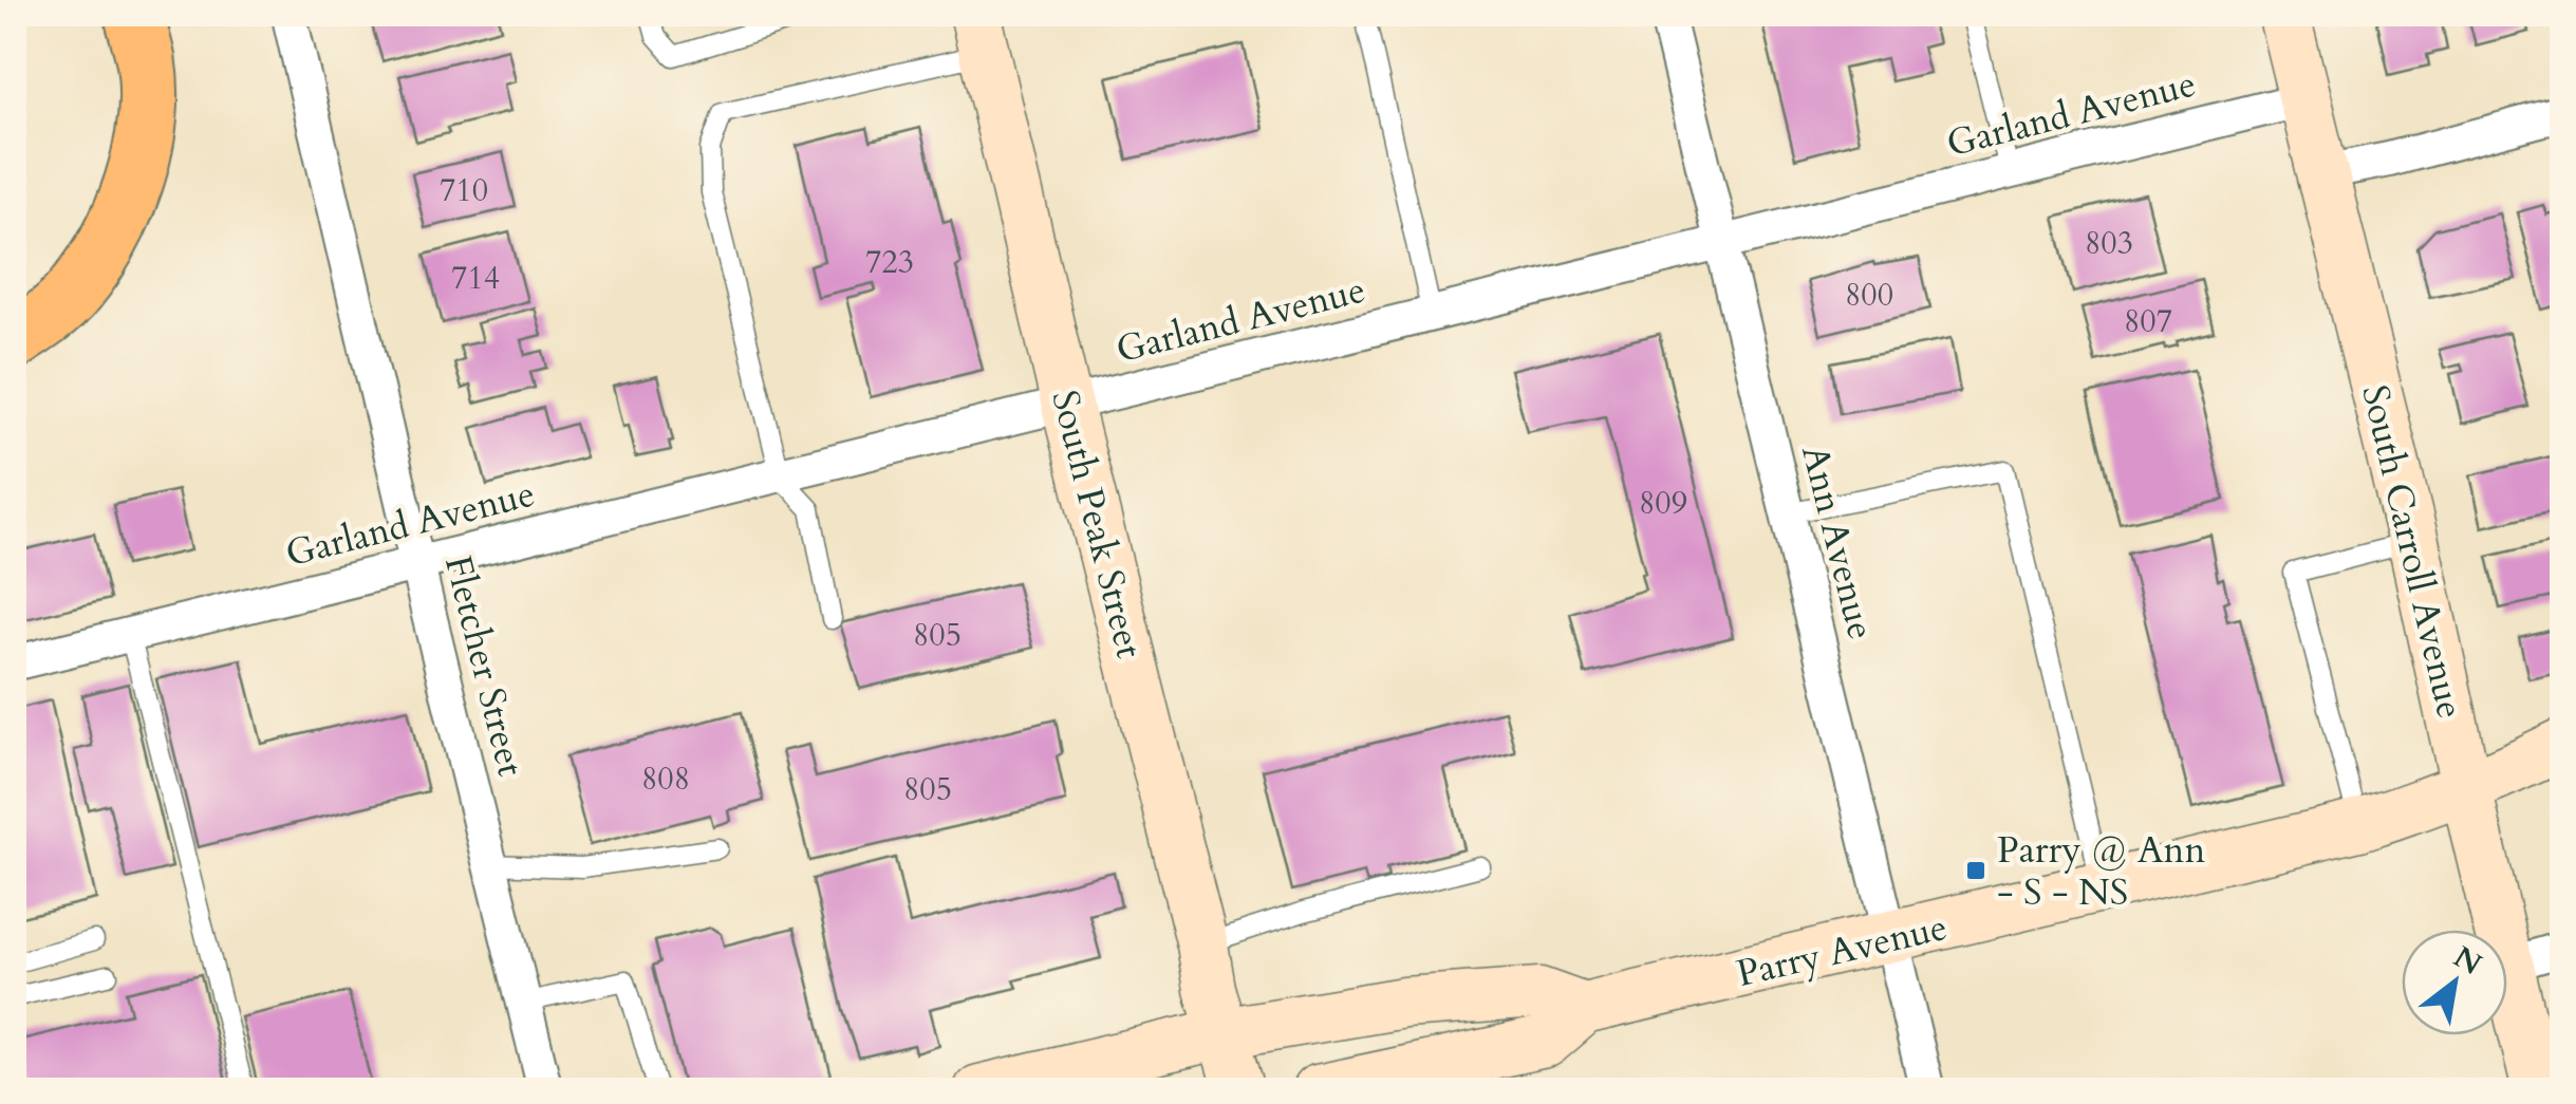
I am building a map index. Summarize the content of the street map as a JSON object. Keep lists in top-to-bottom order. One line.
{"streets":{"street":["Garland Avenue","South Peak Street","Ann Avenue","South Carroll Avenue","Fletcher Street","Parry Avenue"]},"crossings":[["Garland Avenue","South Peak Street"],["Garland Avenue","Ann Avenue"],["Garland Avenue","South Carroll Avenue"],["Garland Avenue","Fletcher Street"],["South Peak Street","Parry Avenue"],["Ann Avenue","Parry Avenue"],["South Carroll Avenue","Parry Avenue"]],"places":{"transit":["Parry @ Ann - S - NS"]},"house_numbers":["710","803","723","714","800","807","809","805","808","805"],"north":"top right"}
